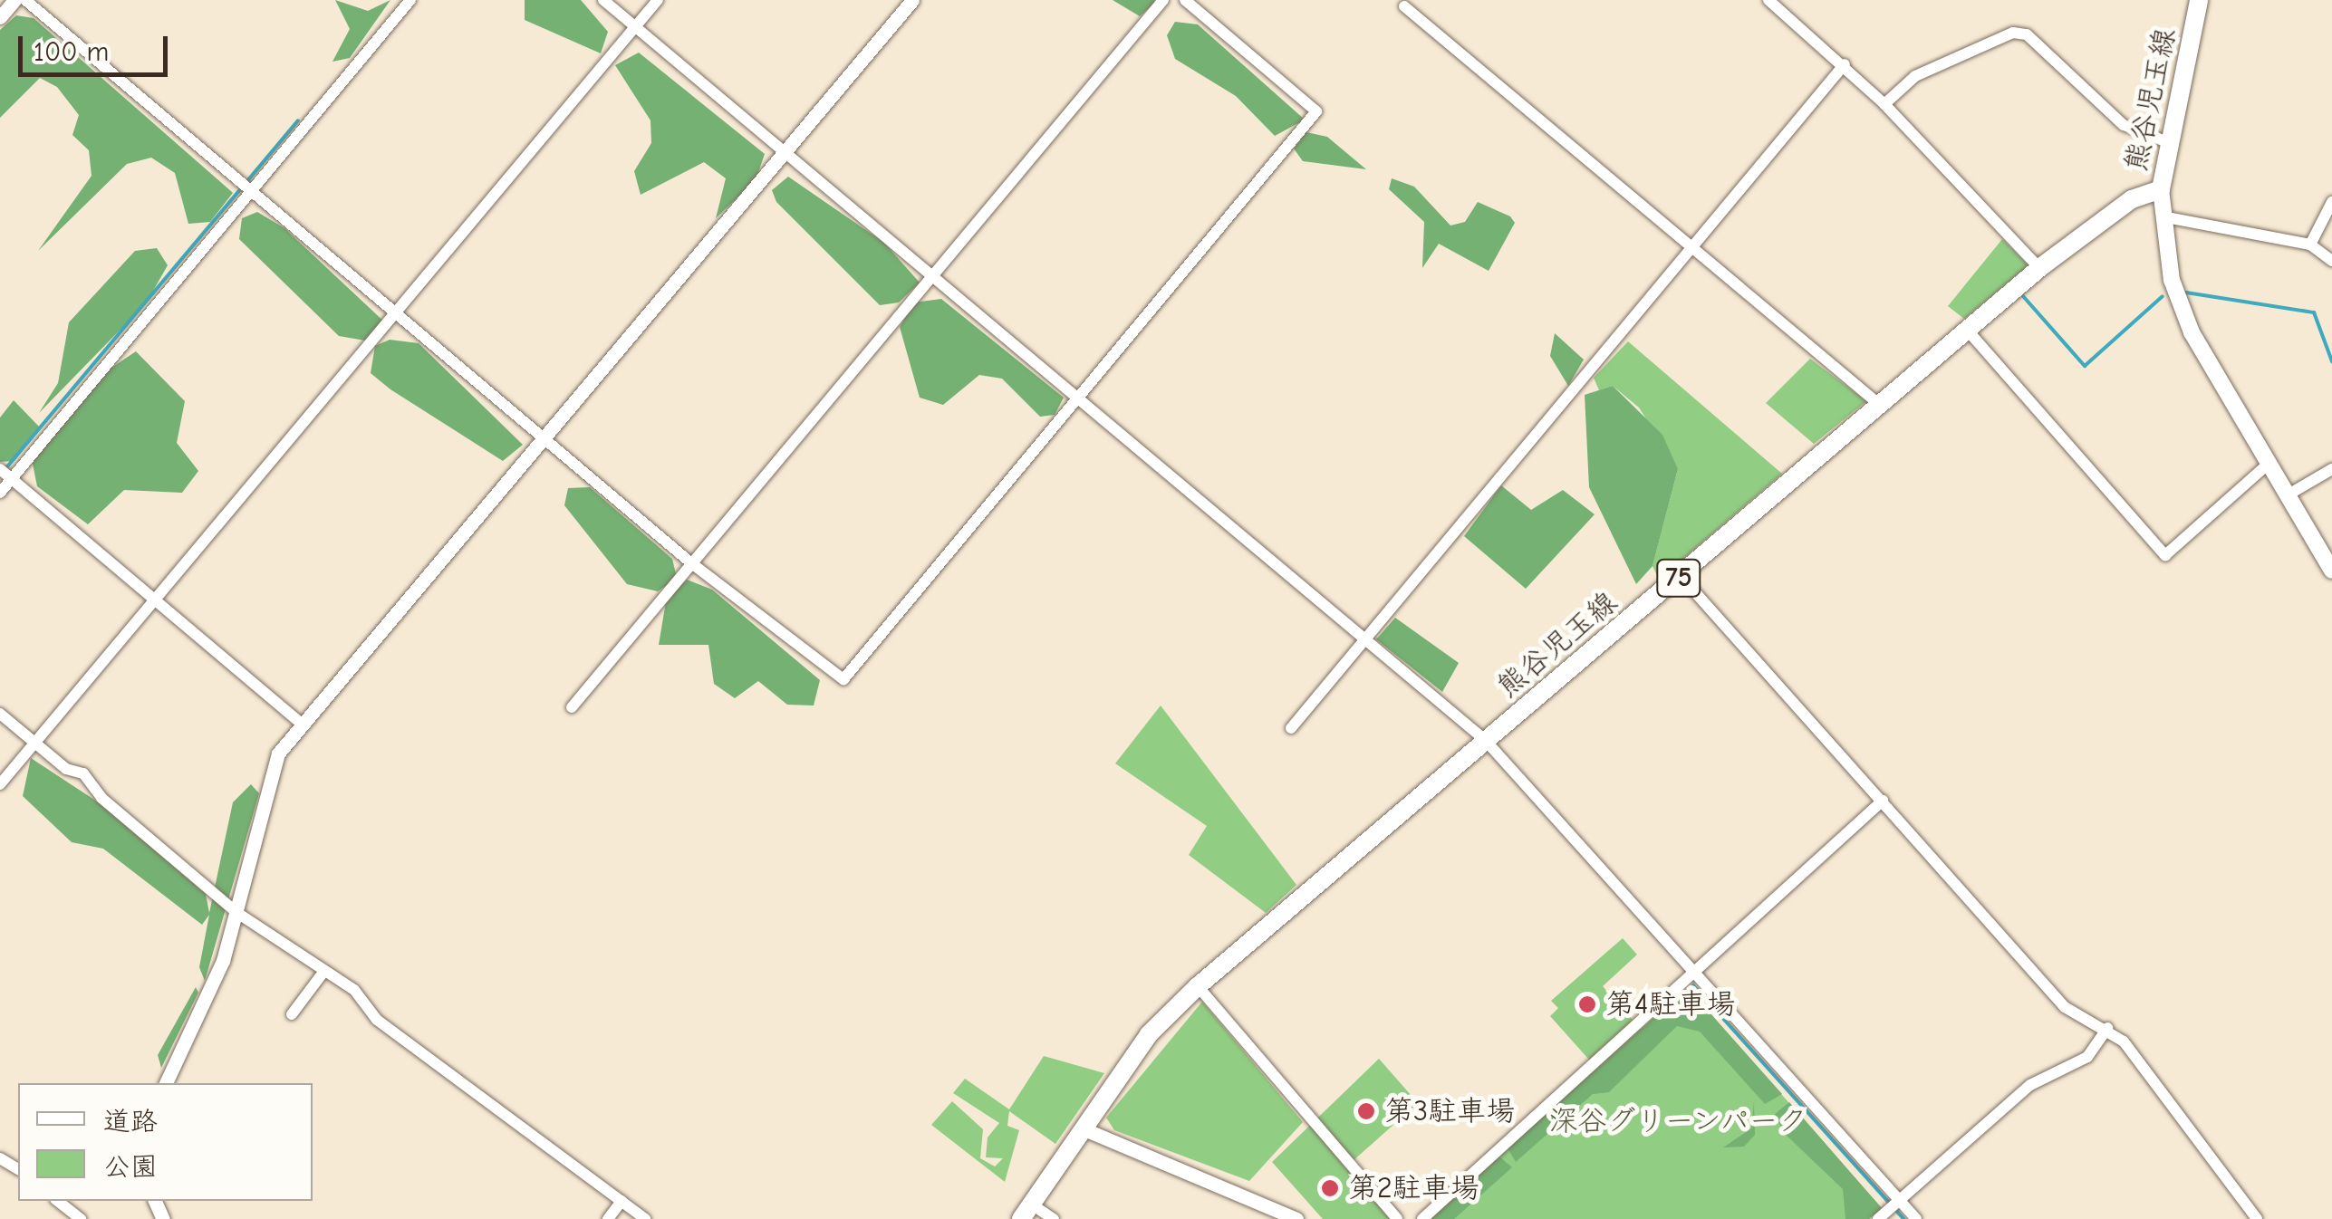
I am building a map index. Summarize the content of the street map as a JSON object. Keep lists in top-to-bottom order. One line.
{"streets":{"main road":["熊谷児玉線","75"]},"parks":["深谷グリーンパーク"],"places":["第4駐車場","第3駐車場","第2駐車場"],"legend":["道路","公園"],"scale_bar":"100 m"}
